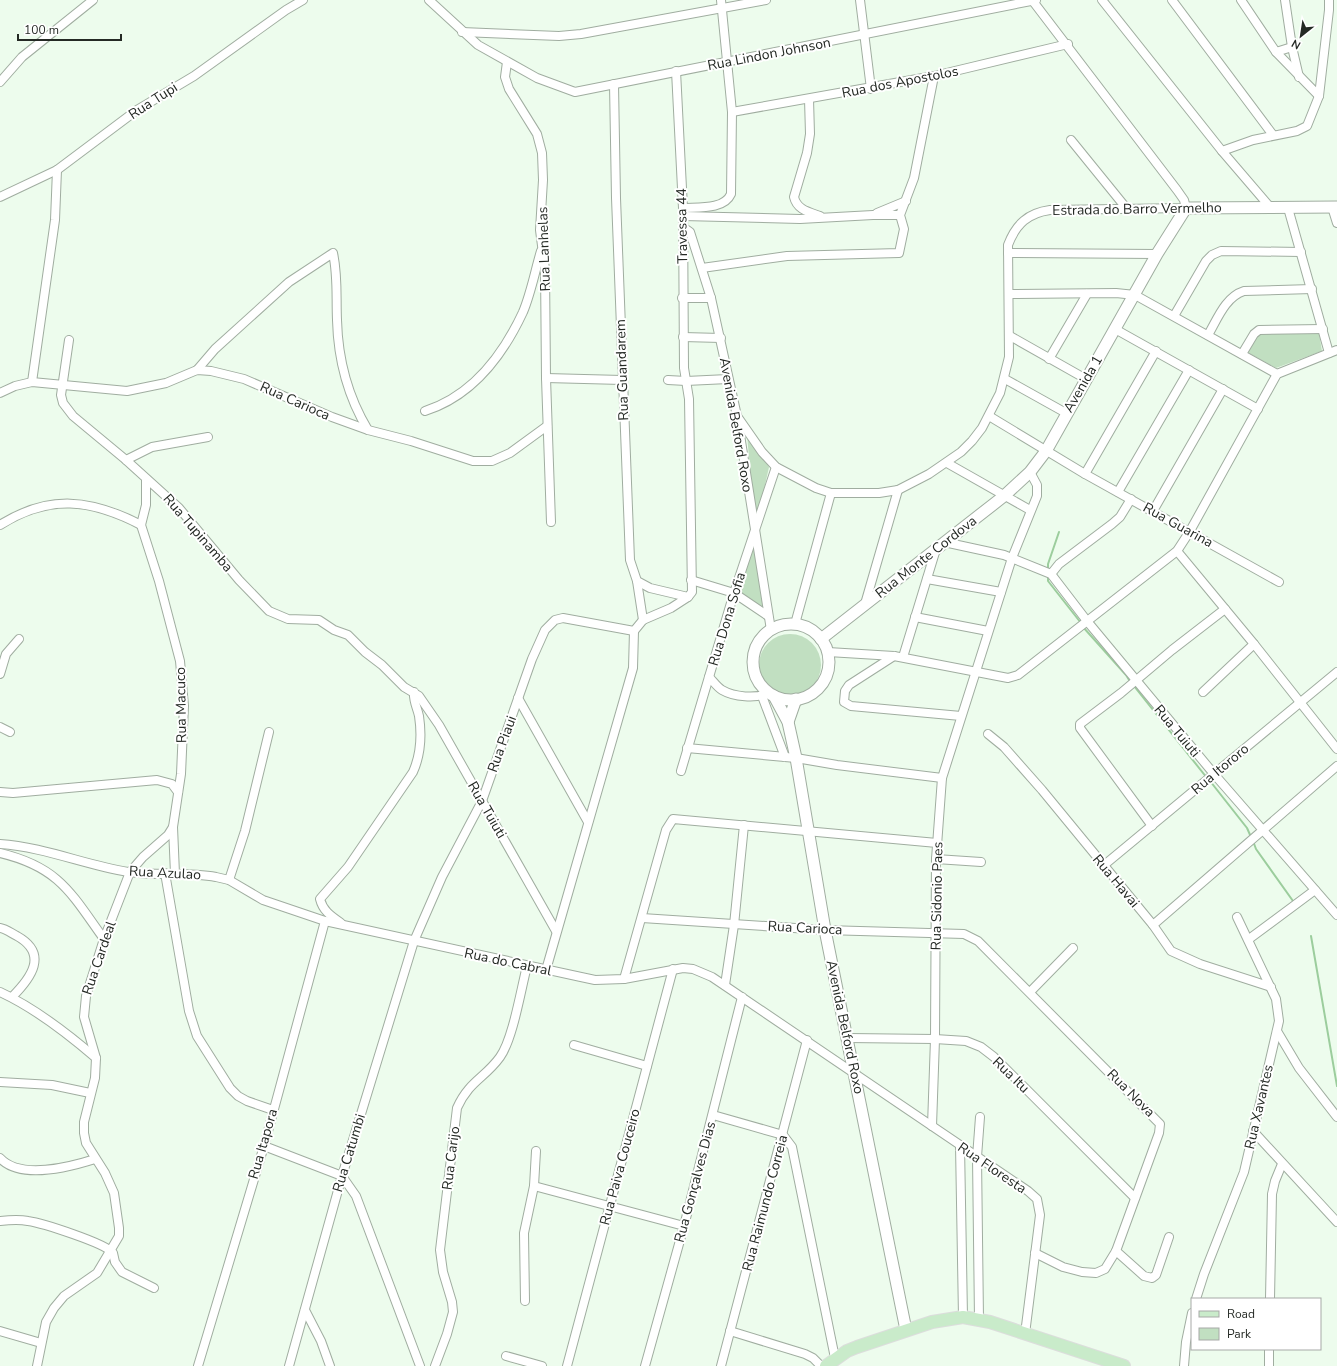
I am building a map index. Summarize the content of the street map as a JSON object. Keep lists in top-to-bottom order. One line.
{"streets":{"street":["Rua Lindon Johnson","Rua dos Apostolos","Rua Tupi","Estrada do Barro Vermelho","Travessa 44","Rua Lanhelas","Rua Guandarem","Avenida 1","Rua Carioca","Avenida Belford Roxo","Rua Guarina","Rua Tupinamba","Rua Monte Cordova","Rua Dona Sofia","Rua Macuco","Rua Tuiuti","Rua Piaui","Rua Itororo","Rua Azulao","Rua Havai","Rua Sidonio Paes","Rua Cardeal","Rua do Cabral","Rua Itu","Rua Nova","Rua Xavantes","Rua Itapora","Rua Catumbi","Rua Carijo","Rua Paiva Couceiro","Rua Floresta","Rua Gonçalves Dias","Rua Raimundo Correia"]},"crossings":[["Rua Lindon Johnson","Travessa 44"],["Rua Lindon Johnson","Rua Lanhelas"],["Rua Lindon Johnson","Rua Guandarem"],["Estrada do Barro Vermelho","Avenida 1"],["Estrada do Barro Vermelho","Avenida Belford Roxo"],["Estrada do Barro Vermelho","Rua Dona Sofia"],["Travessa 44","Avenida Belford Roxo"],["Rua Lanhelas","Rua Carioca"],["Avenida 1","Rua Monte Cordova"],["Avenida 1","Rua Sidonio Paes"],["Rua Carioca","Avenida Belford Roxo"],["Rua Carioca","Rua Tupinamba"],["Rua Carioca","Rua Sidonio Paes"],["Rua Carioca","Rua Nova"],["Avenida Belford Roxo","Rua Monte Cordova"],["Avenida Belford Roxo","Rua Dona Sofia"],["Avenida Belford Roxo","Rua Itu"],["Avenida Belford Roxo","Rua Floresta"],["Rua Guarina","Rua Tuiuti"],["Rua Tupinamba","Rua Tuiuti"],["Rua Monte Cordova","Rua Sidonio Paes"],["Rua Macuco","Rua Azulao"],["Rua Tuiuti","Rua Piaui"],["Rua Tuiuti","Rua Itororo"],["Rua Piaui","Rua do Cabral"],["Rua Piaui","Rua Catumbi"],["Rua Itororo","Rua Havai"],["Rua Azulao","Rua Cardeal"],["Rua Azulao","Rua do Cabral"],["Rua Azulao","Rua Itapora"],["Rua Havai","Rua Xavantes"],["Rua Sidonio Paes","Rua Itu"],["Rua Sidonio Paes","Rua Floresta"],["Rua do Cabral","Rua Itapora"],["Rua do Cabral","Rua Catumbi"],["Rua do Cabral","Rua Carijo"],["Rua do Cabral","Rua Paiva Couceiro"],["Rua do Cabral","Rua Floresta"],["Rua Itu","Rua Nova"],["Rua Nova","Rua Floresta"],["Rua Floresta","Rua Gonçalves Dias"],["Rua Floresta","Rua Raimundo Correia"]],"legend":["Road","Park"],"scale_bar":"100 m","north":"bottom left"}
